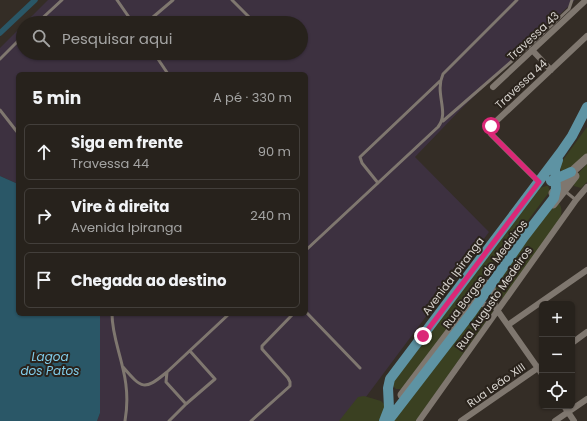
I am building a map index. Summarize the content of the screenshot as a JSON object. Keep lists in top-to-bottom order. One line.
{"streets":{"main road":["Rua Borges de Medeiros","Avenida Ipiranga"],"street":["Travessa 43","Travessa 44","Rua Augusto Medeiros","Rua Leão XIII"]},"crossings":[["Travessa 44","Avenida Ipiranga"]],"water":["Lagoa dos Patos"],"page":{"search":"Pesquisar aqui","heading":["5 min","A pé · 330 m"],"list":[["Siga em frente","Travessa 44","90 m"],["Vire à direita","Avenida Ipiranga","240 m"],"Chegada ao destino"],"map_buttons":["+","−"]}}
